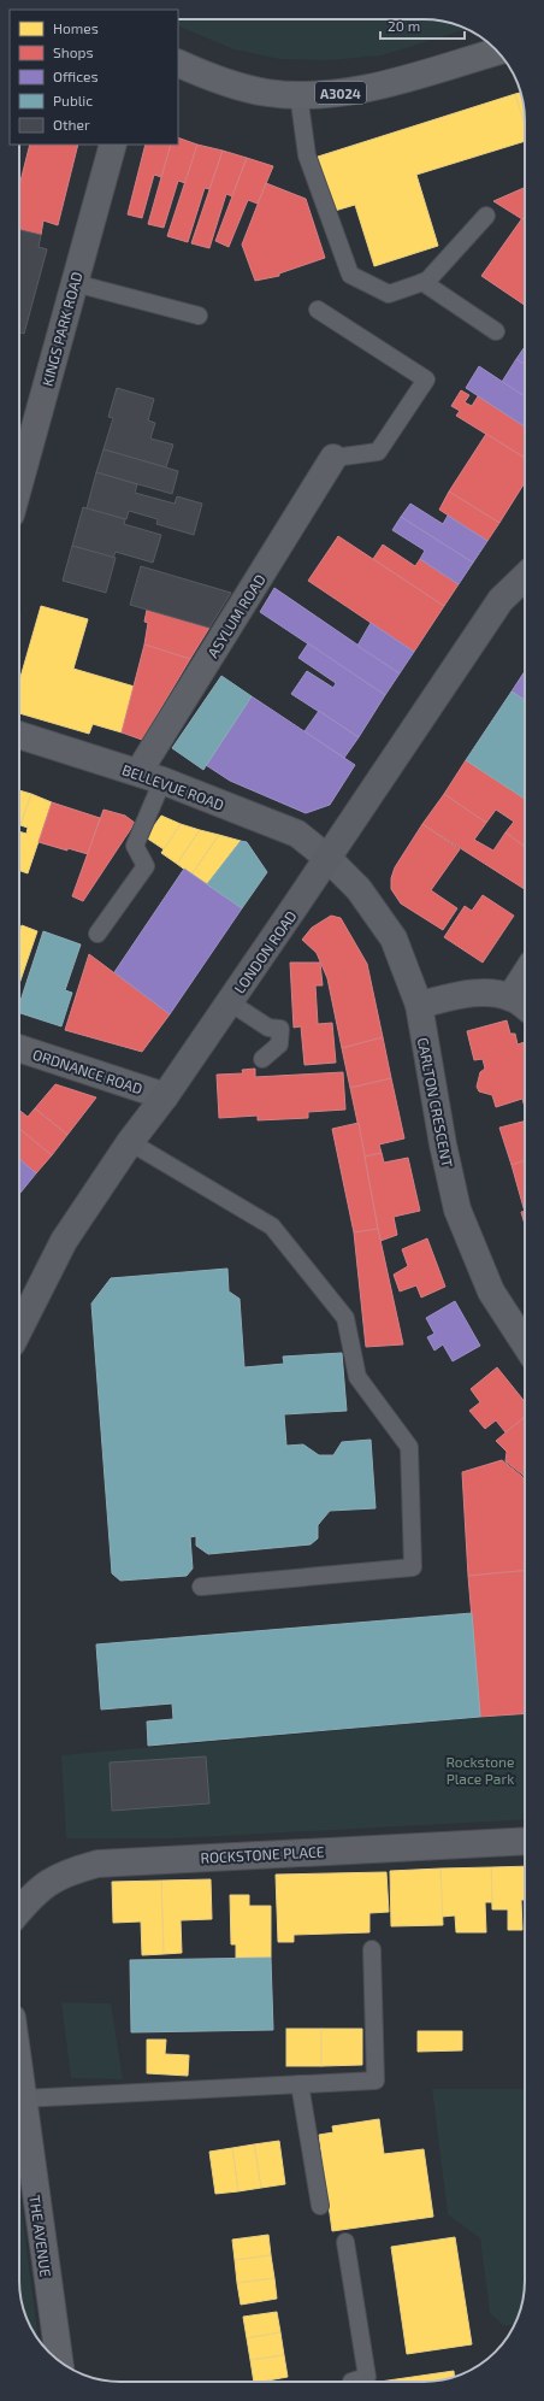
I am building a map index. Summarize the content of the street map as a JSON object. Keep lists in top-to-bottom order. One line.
{"streets":{"main road":["A3024","THE AVENUE"],"street":["KINGS PARK ROAD","ASYLUM ROAD","BELLEVUE ROAD","LONDON ROAD","ORDNANCE ROAD","CARLTON CRESCENT","ROCKSTONE PLACE"]},"crossings":[["ASYLUM ROAD","BELLEVUE ROAD"],["BELLEVUE ROAD","LONDON ROAD"],["BELLEVUE ROAD","CARLTON CRESCENT"],["LONDON ROAD","ORDNANCE ROAD"],["LONDON ROAD","CARLTON CRESCENT"]],"parks":["Rockstone Place Park"],"legend":["Homes","Shops","Offices","Public","Other"],"scale_bar":"20 m"}
